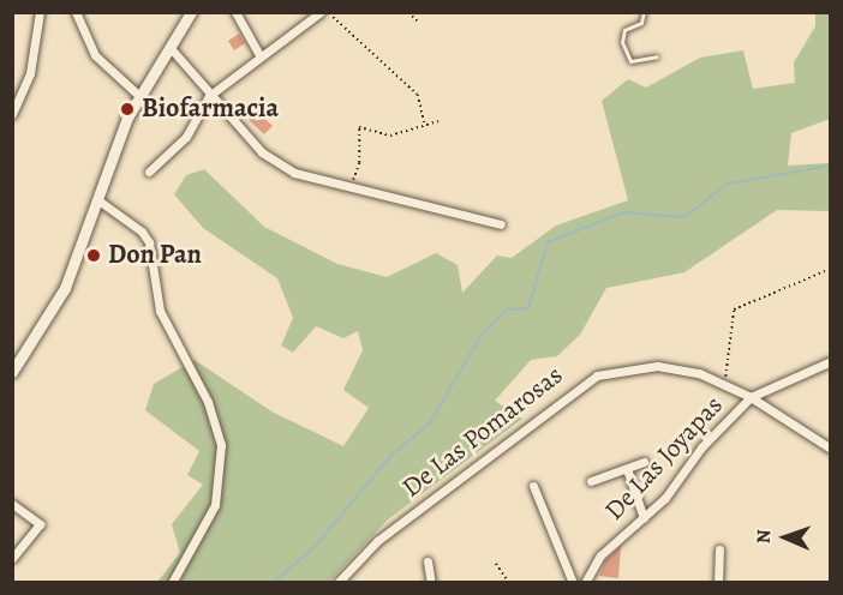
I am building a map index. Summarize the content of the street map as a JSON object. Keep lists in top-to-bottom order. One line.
{"streets":{"street":["De Las Pomarosas","De Las Joyapas"]},"crossings":[["De Las Pomarosas","De Las Joyapas"]],"places":["Biofarmacia","Don Pan"],"north":"left"}
